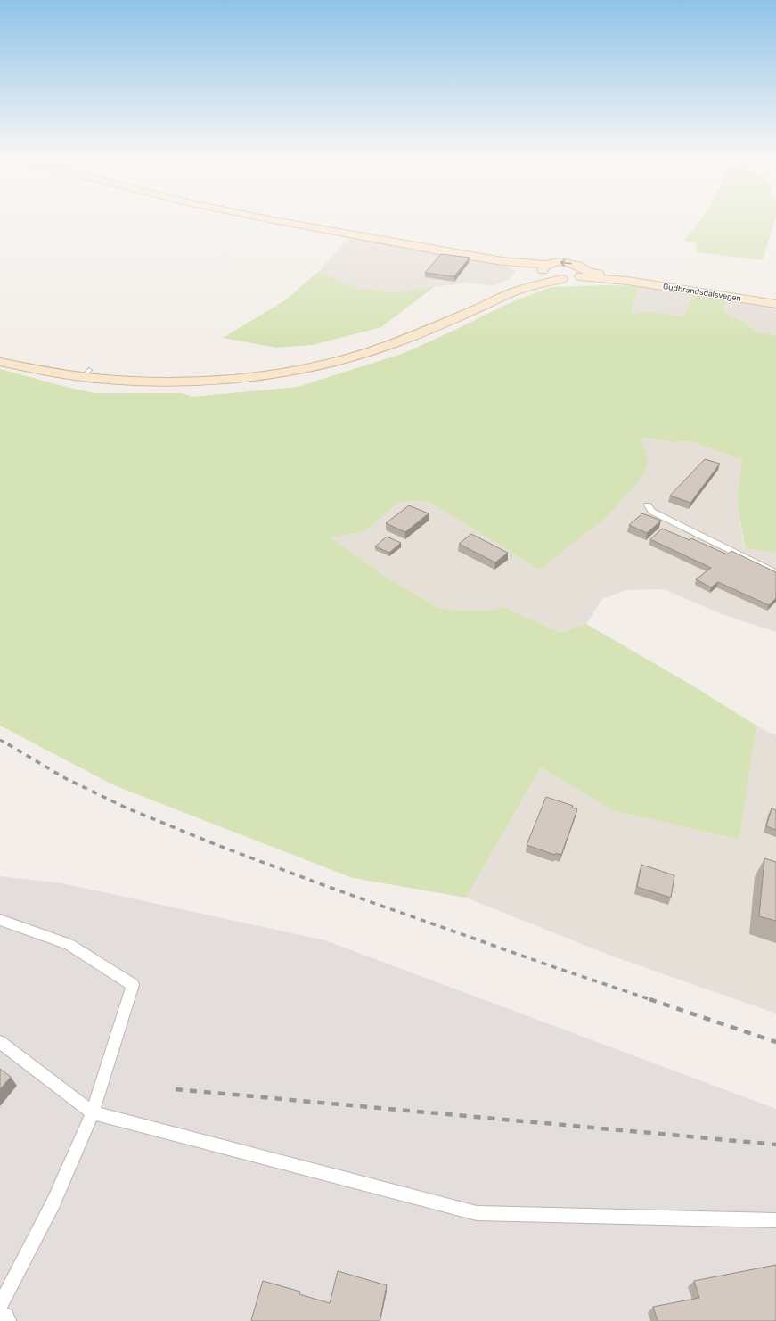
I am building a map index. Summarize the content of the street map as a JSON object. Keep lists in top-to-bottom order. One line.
{"streets":{"main road":["Gudbrandsdalsvegen"]}}
